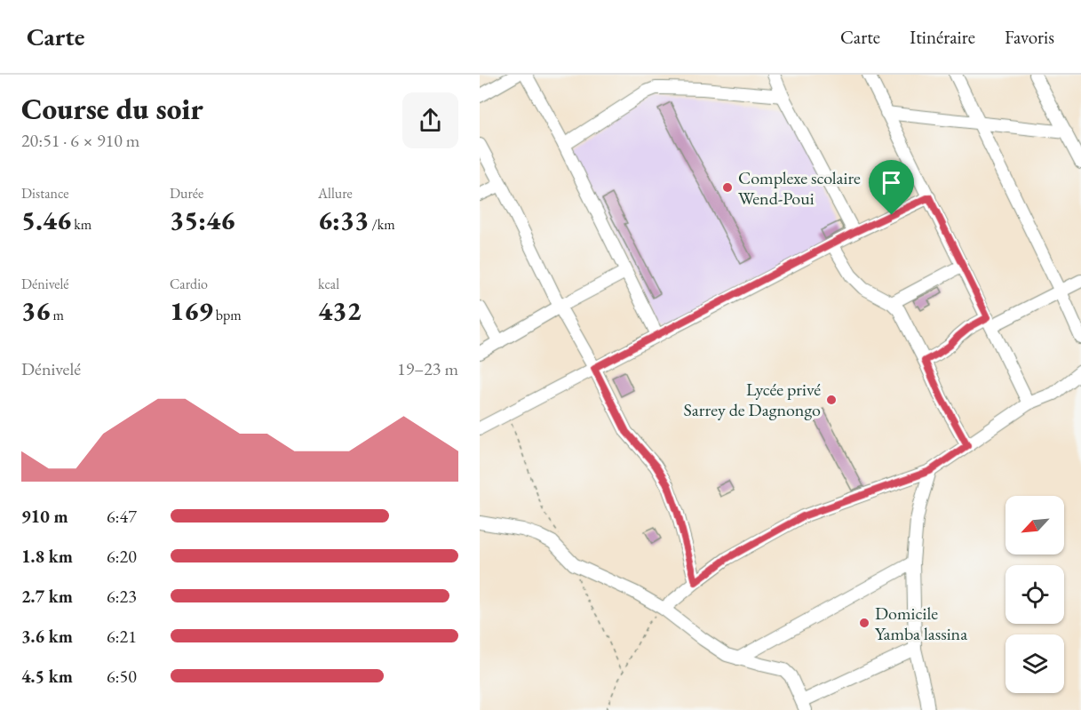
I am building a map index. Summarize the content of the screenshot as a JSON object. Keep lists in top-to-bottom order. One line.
{"places":["Complexe scolaire Wend-Poui","Lycée privé Sarrey de Dagnongo","Domicile Yamba lassina"],"north":"bottom left","page":{"header":"Carte","nav":["Carte","Itinéraire","Favoris"],"heading":["Course du soir","20:51 · 6 × 910 m"],"stats":[["Distance","5.46 km"],["Durée","35:46"],["Allure","6:33 /km"],["Dénivelé","36 m"],["Cardio","169 bpm"],["kcal","432"]],"chart":["Dénivelé","19–23 m"],"list":[{"name":"910 m","note":"6:47"},{"name":"1.8 km","note":"6:20"},{"name":"2.7 km","note":"6:23"},{"name":"3.6 km","note":"6:21"},{"name":"4.5 km","note":"6:50"}]}}
